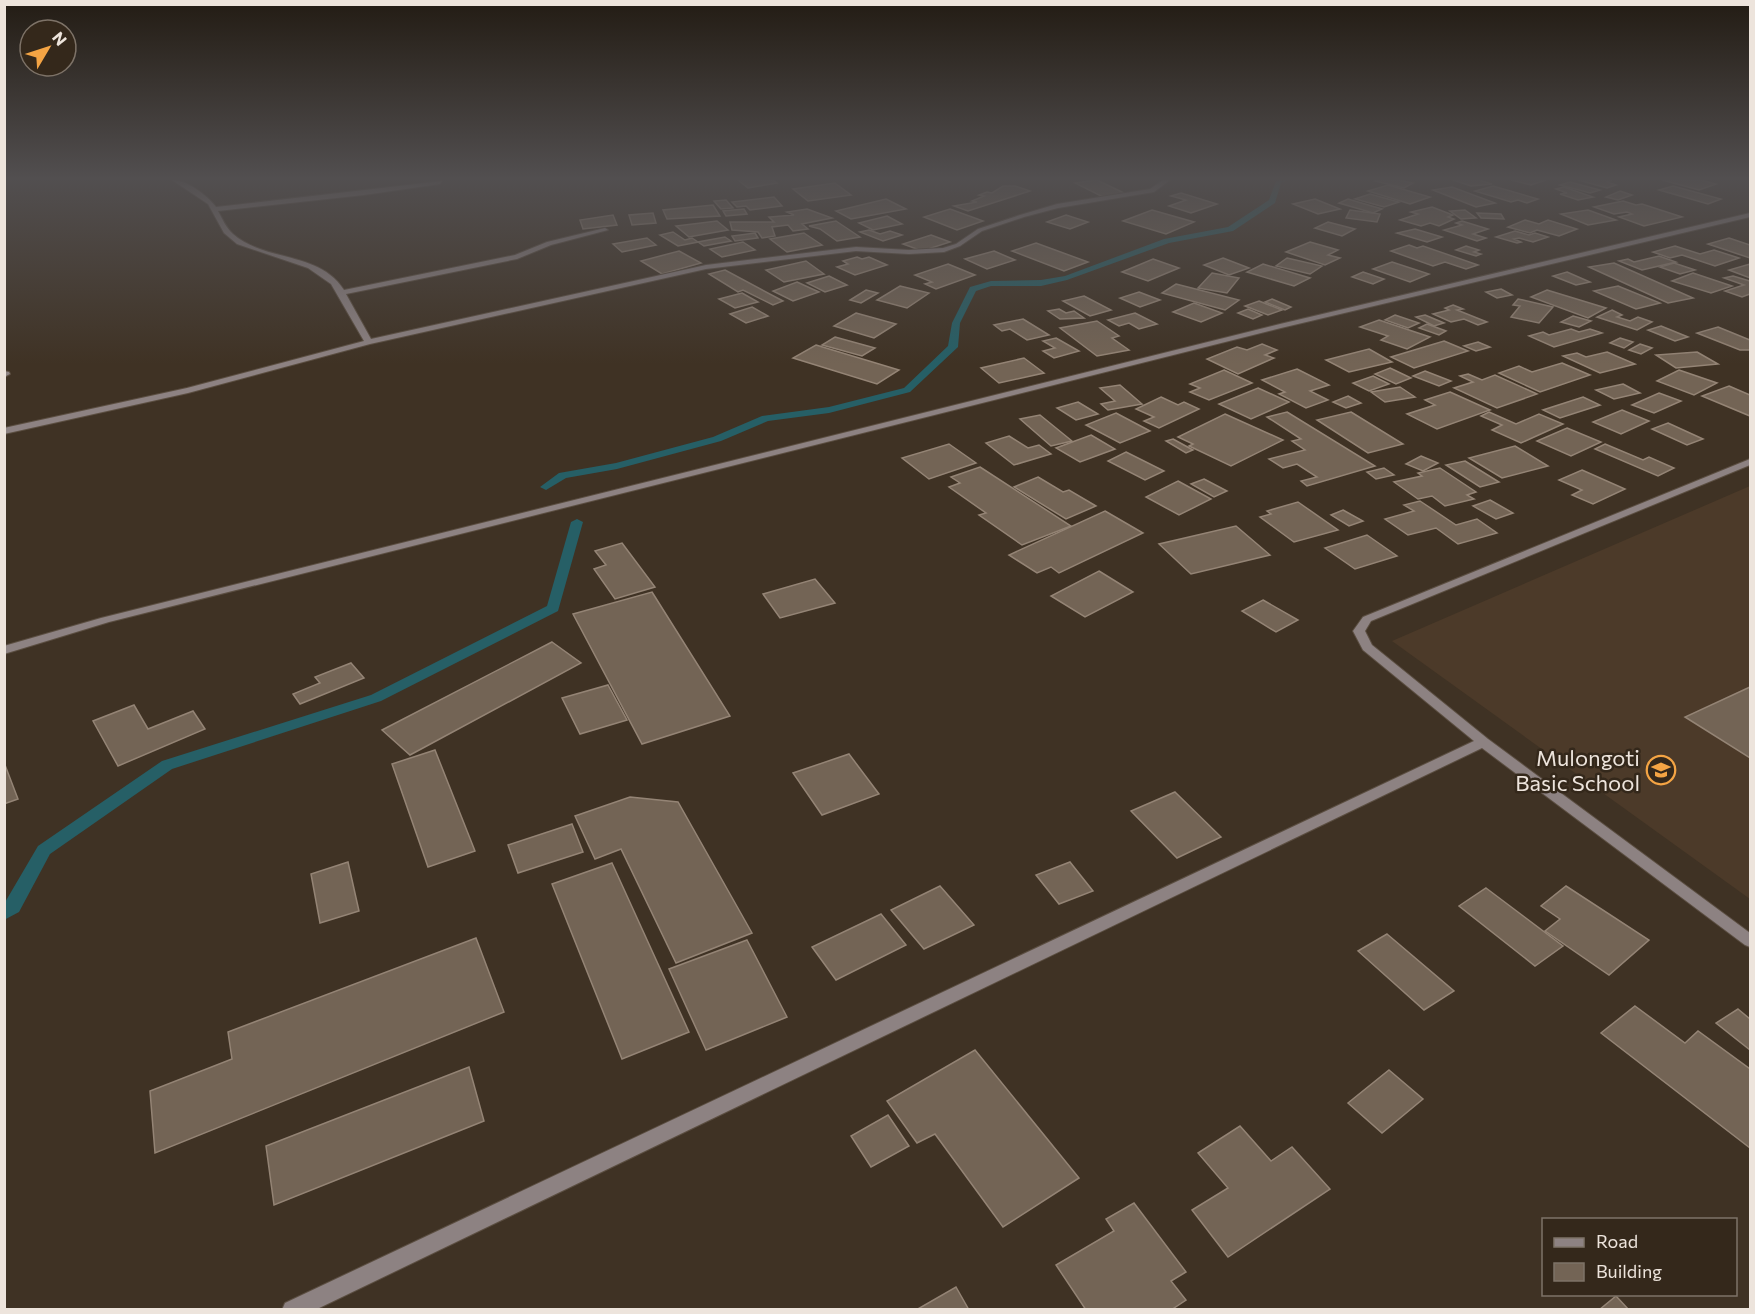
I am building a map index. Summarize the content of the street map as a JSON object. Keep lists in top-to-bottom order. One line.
{"places":{"school or university":["Mulongoti Basic School"]},"legend":["Road","Building"],"north":"top right"}
